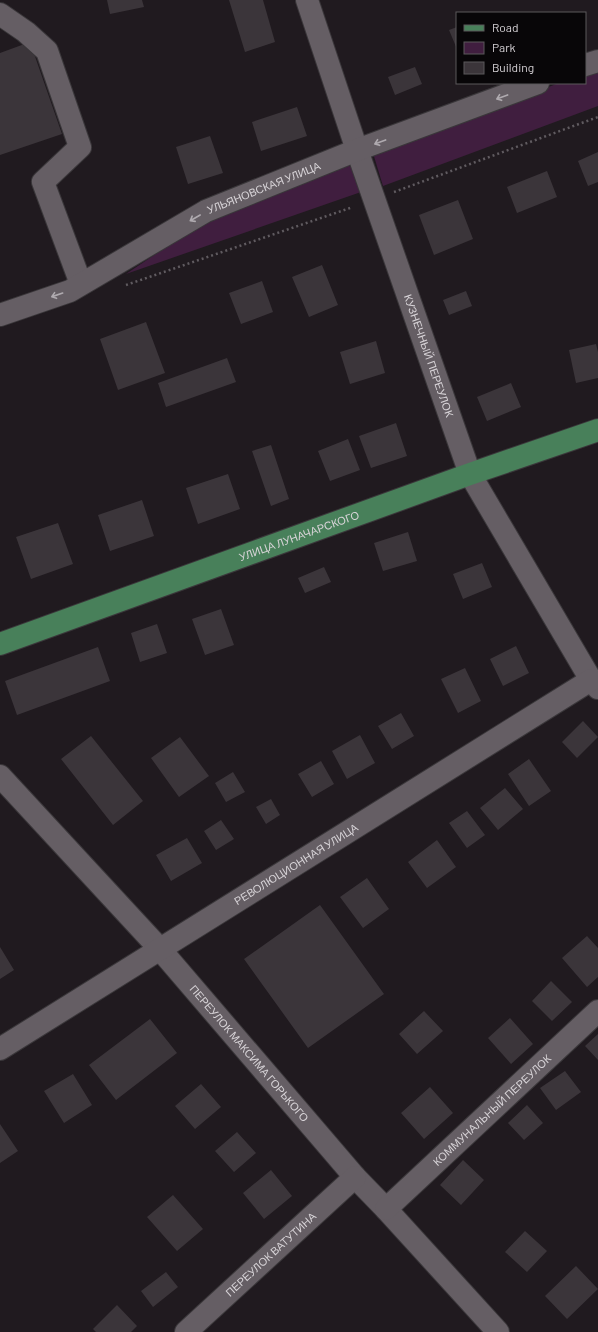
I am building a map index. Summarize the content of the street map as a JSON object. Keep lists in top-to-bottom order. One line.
{"streets":{"main road":["УЛИЦА ЛУНАЧАРСКОГО"],"street":["УЛЬЯНОВСКАЯ УЛИЦА","КУЗНЕЧНЫЙ ПЕРЕУЛОК","РЕВОЛЮЦИОННАЯ УЛИЦА","ПЕРЕУЛОК МАКСИМА ГОРЬКОГО","КОММУНАЛЬНЫЙ ПЕРЕУЛОК","ПЕРЕУЛОК ВАТУТИНА"]},"crossings":[["УЛЬЯНОВСКАЯ УЛИЦА","КУЗНЕЧНЫЙ ПЕРЕУЛОК"],["КУЗНЕЧНЫЙ ПЕРЕУЛОК","УЛИЦА ЛУНАЧАРСКОГО"],["КУЗНЕЧНЫЙ ПЕРЕУЛОК","РЕВОЛЮЦИОННАЯ УЛИЦА"],["РЕВОЛЮЦИОННАЯ УЛИЦА","ПЕРЕУЛОК МАКСИМА ГОРЬКОГО"],["ПЕРЕУЛОК МАКСИМА ГОРЬКОГО","КОММУНАЛЬНЫЙ ПЕРЕУЛОК"],["ПЕРЕУЛОК МАКСИМА ГОРЬКОГО","ПЕРЕУЛОК ВАТУТИНА"]],"one_way":["УЛЬЯНОВСКАЯ УЛИЦА"],"legend":["Road","Park","Building"]}
